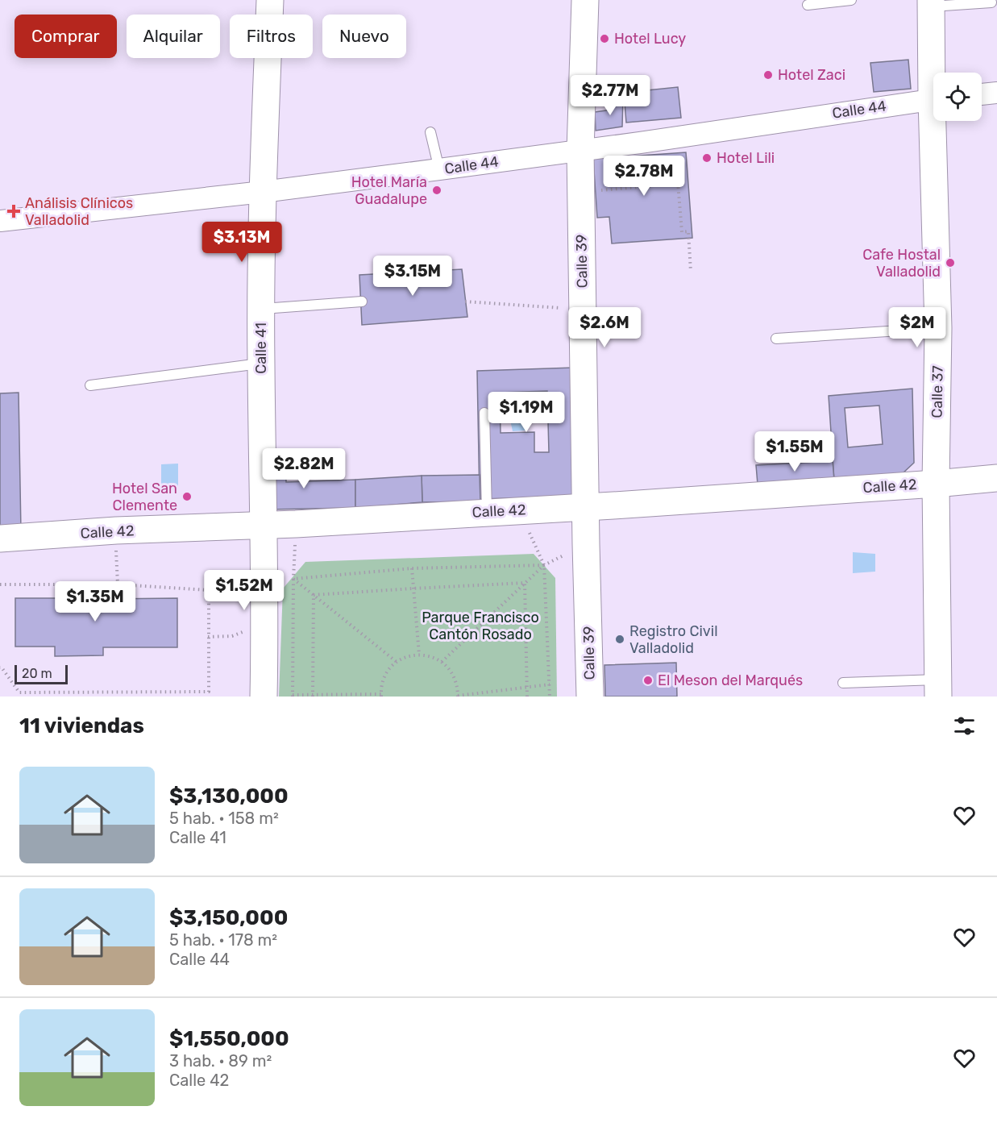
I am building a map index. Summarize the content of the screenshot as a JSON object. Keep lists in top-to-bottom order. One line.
{"streets":{"main road":["Calle 39","Calle 41","Calle 37","Calle 42"],"street":["Calle 44"]},"crossings":[["Calle 44","Calle 39"],["Calle 44","Calle 41"],["Calle 39","Calle 42"],["Calle 41","Calle 42"],["Calle 37","Calle 42"]],"parks":["Parque Francisco Cantón Rosado"],"places":{"other":["Hotel Lucy","Hotel Zaci","Hotel Lili","Hotel María Guadalupe","Cafe Hostal Valladolid","Hotel San Clemente","Registro Civil Valladolid","El Meson del Marqués"],"health":["Análisis Clínicos Valladolid"]},"scale_bar":"20 m","page":{"chip":["Comprar","Alquilar","Filtros","Nuevo"],"price":["$2.77M","$2.78M","$3.13M","$3.15M","$2.6M","$2M","$1.19M","$1.55M","$2.82M","$1.52M","$1.35M"],"scale":"20 m","heading":"11 viviendas","list":[{"name":"$3,130,000","note":"5 hab. · 158 m² · Calle 41"},{"name":"$3,150,000","note":"5 hab. · 178 m² · Calle 44"},{"name":"$1,550,000","note":"3 hab. · 89 m² · Calle 42"}]}}
